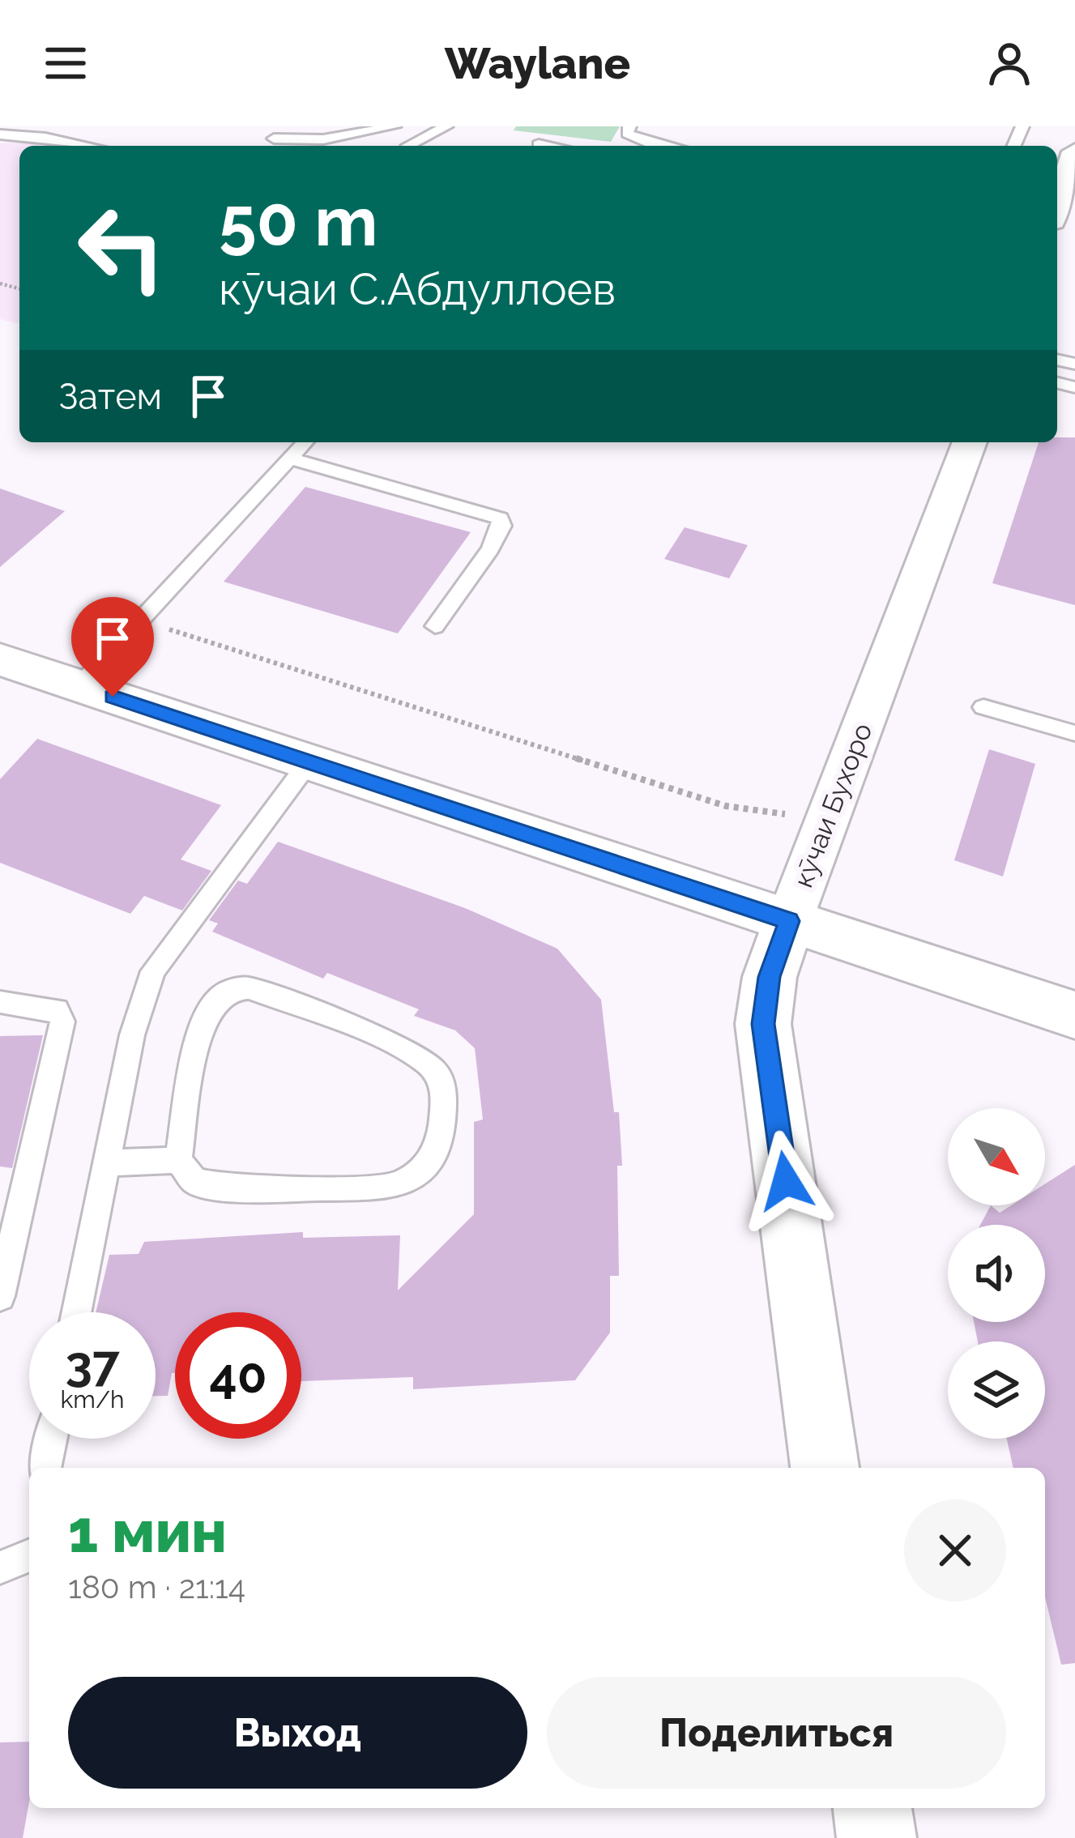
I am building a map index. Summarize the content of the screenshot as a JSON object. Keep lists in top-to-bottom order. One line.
{"streets":{"street":["кӯчаи Бухоро"]},"north":"bottom right","page":{"header":"Waylane","turn":["50 m","кӯчаи С.Абдуллоев"],"then":"Затем","speed":"37 km/h","limit":"40","heading":["1 мин","180 m · 21:14"],"buttons":["Выход","Поделиться"]}}
